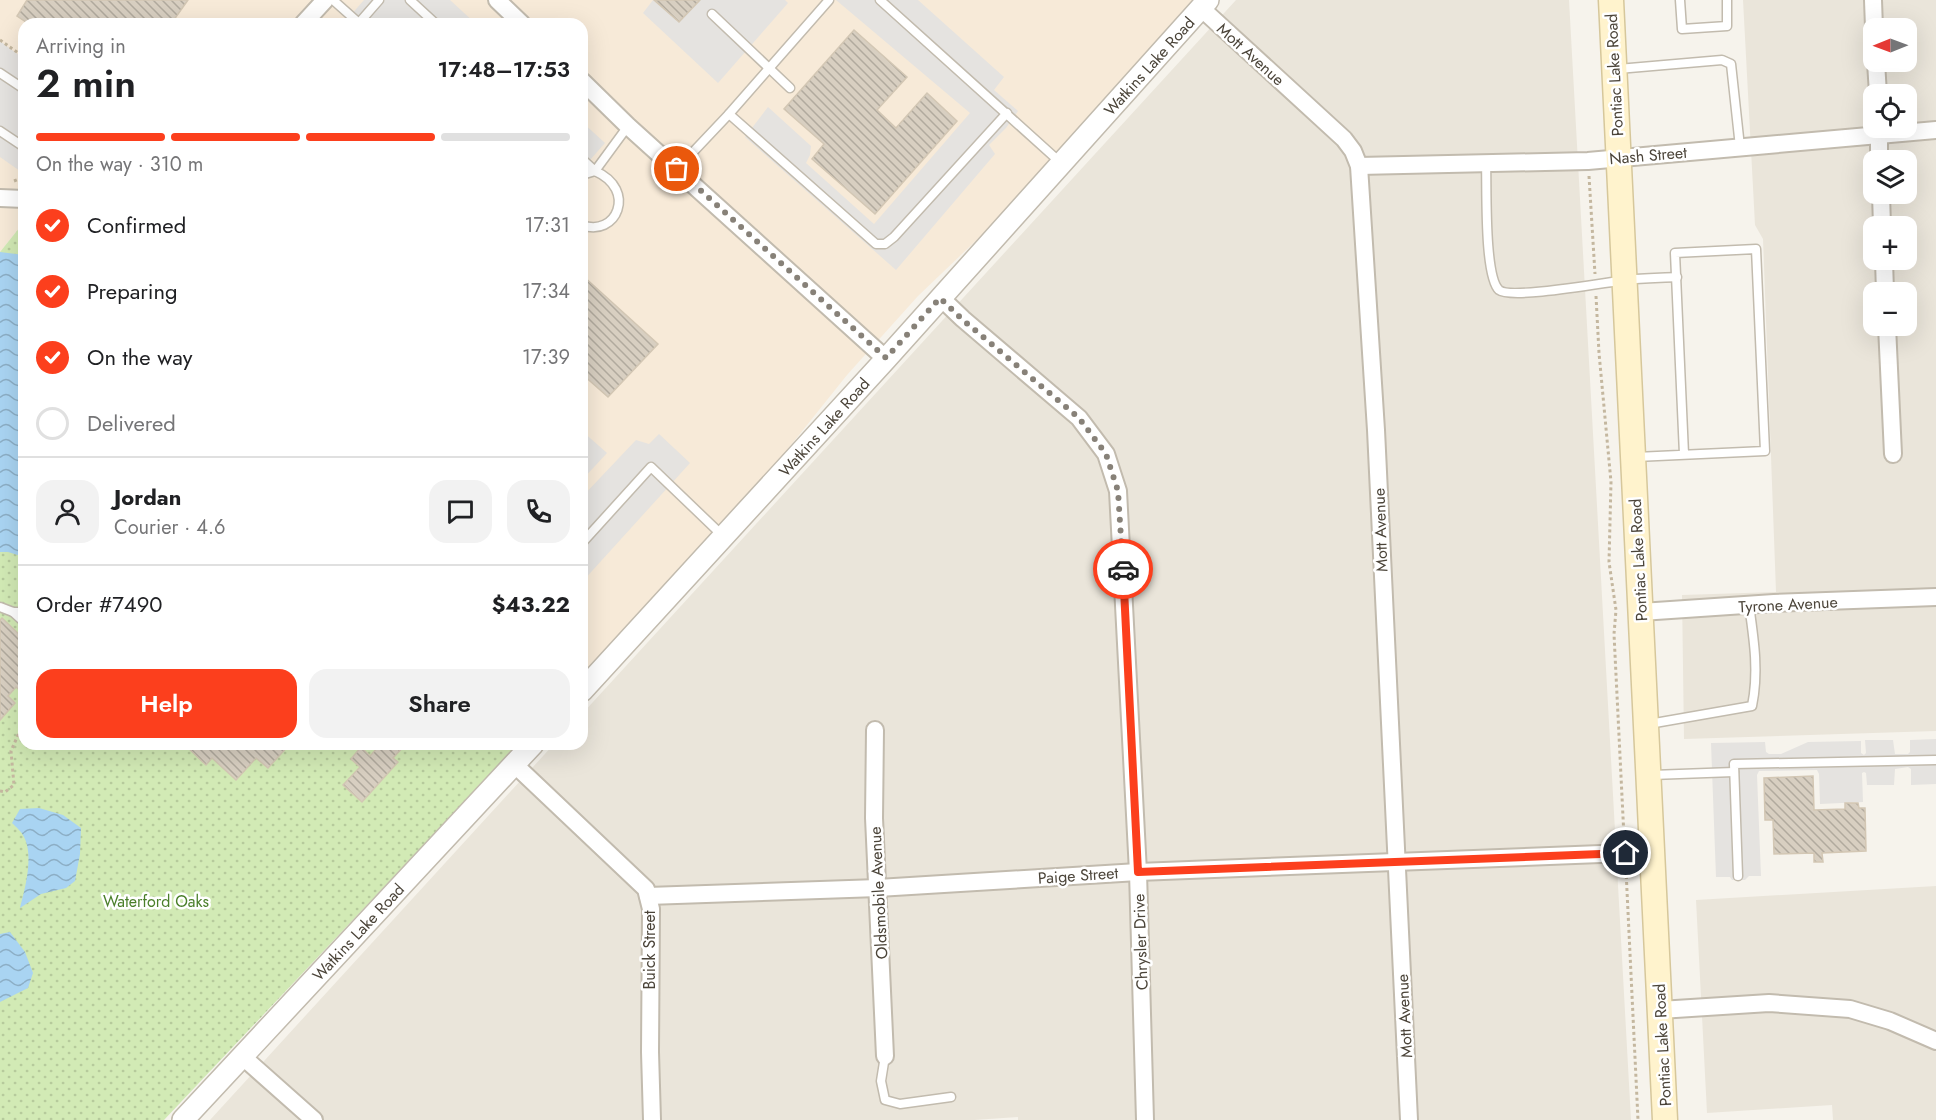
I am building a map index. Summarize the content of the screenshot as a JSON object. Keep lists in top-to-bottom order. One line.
{"streets":{"main road":["Pontiac Lake Road"],"street":["Mott Avenue","Watkins Lake Road","Nash Street","Tyrone Avenue","Paige Street","Oldsmobile Avenue","Chrysler Drive","Buick Street"]},"crossings":[["Mott Avenue","Watkins Lake Road"],["Mott Avenue","Nash Street"],["Mott Avenue","Paige Street"],["Watkins Lake Road","Chrysler Drive"],["Watkins Lake Road","Buick Street"],["Pontiac Lake Road","Nash Street"],["Pontiac Lake Road","Tyrone Avenue"],["Pontiac Lake Road","Paige Street"],["Paige Street","Oldsmobile Avenue"],["Paige Street","Chrysler Drive"],["Paige Street","Buick Street"]],"parks":["Waterford Oaks"],"north":"left","page":{"map_buttons":["+","−"],"heading":["2 min","Arriving in","17:48–17:53"],"panel":["Jordan","Courier · 4.6","Order #7490","$43.22"],"bar":"On the way · 310 m","list":[["Confirmed","17:31"],["Preparing","17:34"],["On the way","17:39"],"Delivered"],"buttons":["Help","Share"]}}
